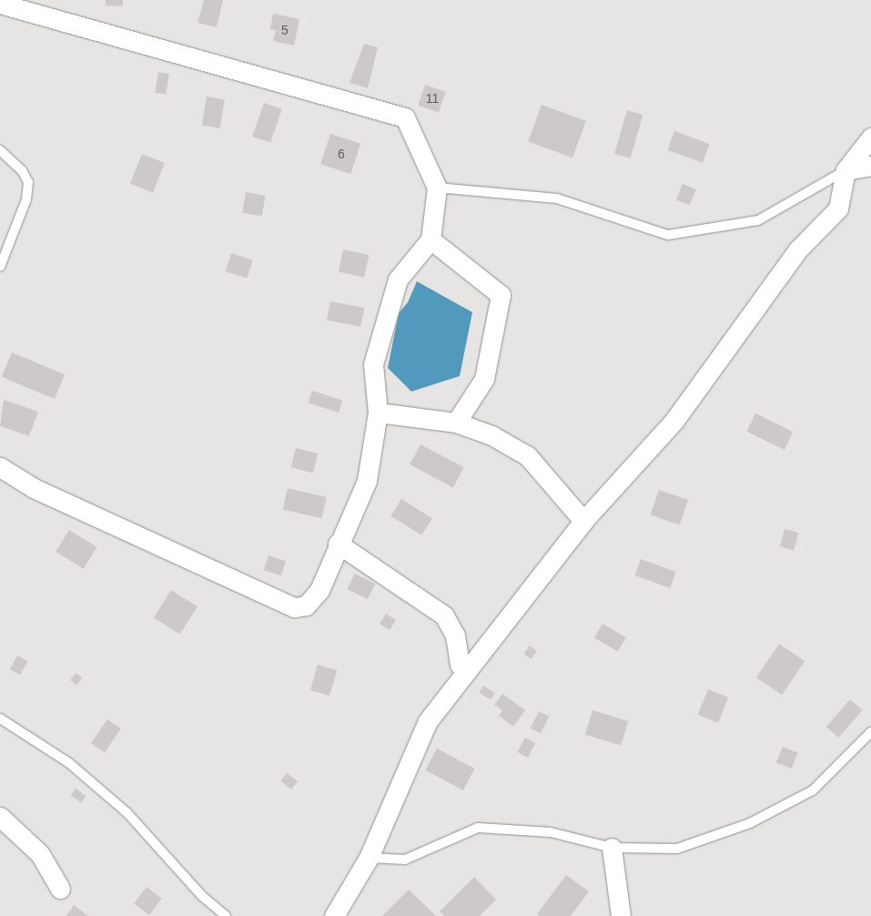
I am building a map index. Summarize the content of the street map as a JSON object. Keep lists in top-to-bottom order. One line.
{"house_numbers":["5","11","6"]}
